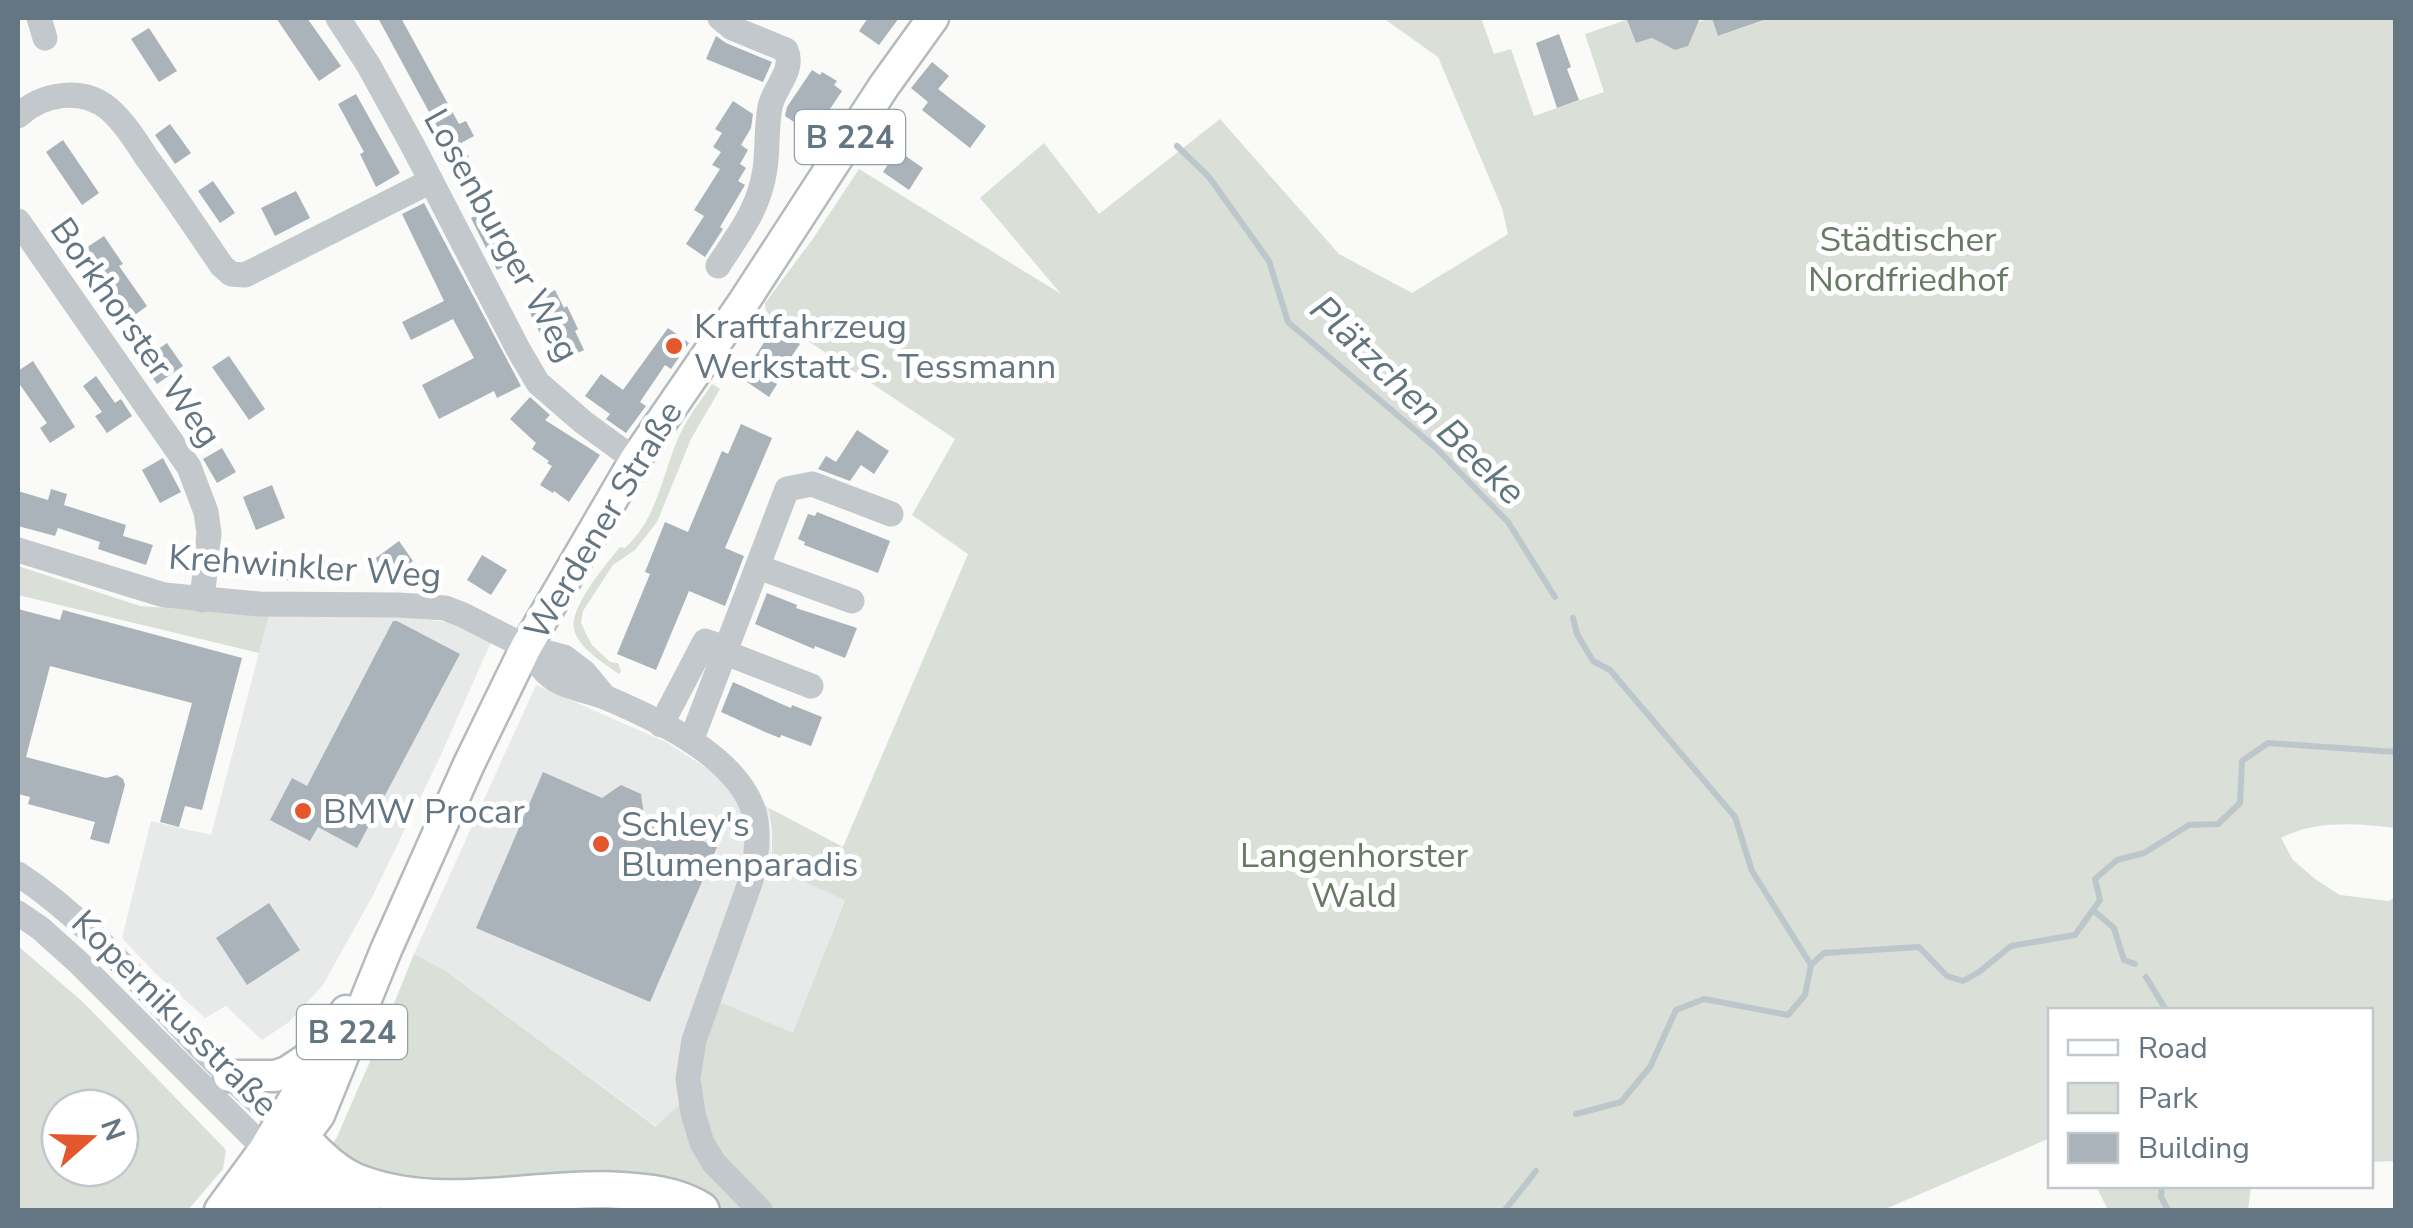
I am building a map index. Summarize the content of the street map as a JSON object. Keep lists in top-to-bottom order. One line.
{"streets":{"main road":["B 224","Werdener Straße"],"street":["Losenburger Weg","Borkhorster Weg","Krehwinkler Weg","Kopernikusstraße"]},"crossings":[["Losenburger Weg","Werdener Straße"],["Borkhorster Weg","Krehwinkler Weg"],["Werdener Straße","Krehwinkler Weg"],["Werdener Straße","Kopernikusstraße"]],"water":["Plätzchen Beeke"],"parks":["Städtischer Nordfriedhof","Langenhorster Wald"],"places":["Kraftfahrzeug Werkstatt S. Tessmann","BMW Procar","Schley's Blumenparadis"],"legend":["Road","Park","Building"],"north":"right"}
